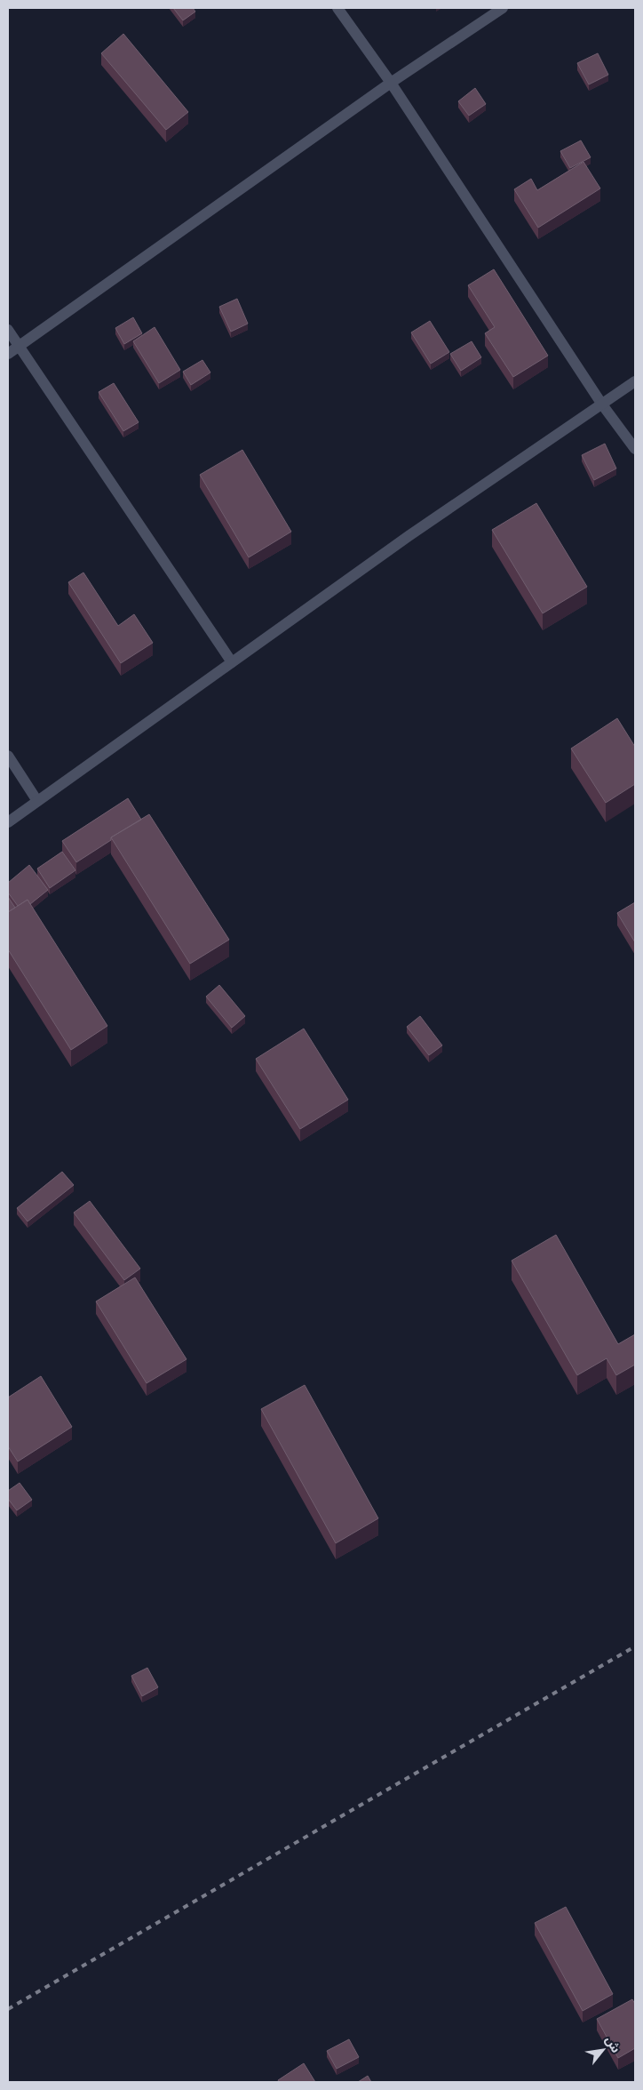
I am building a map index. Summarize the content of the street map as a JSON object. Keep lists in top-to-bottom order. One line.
{"north":"top right"}
